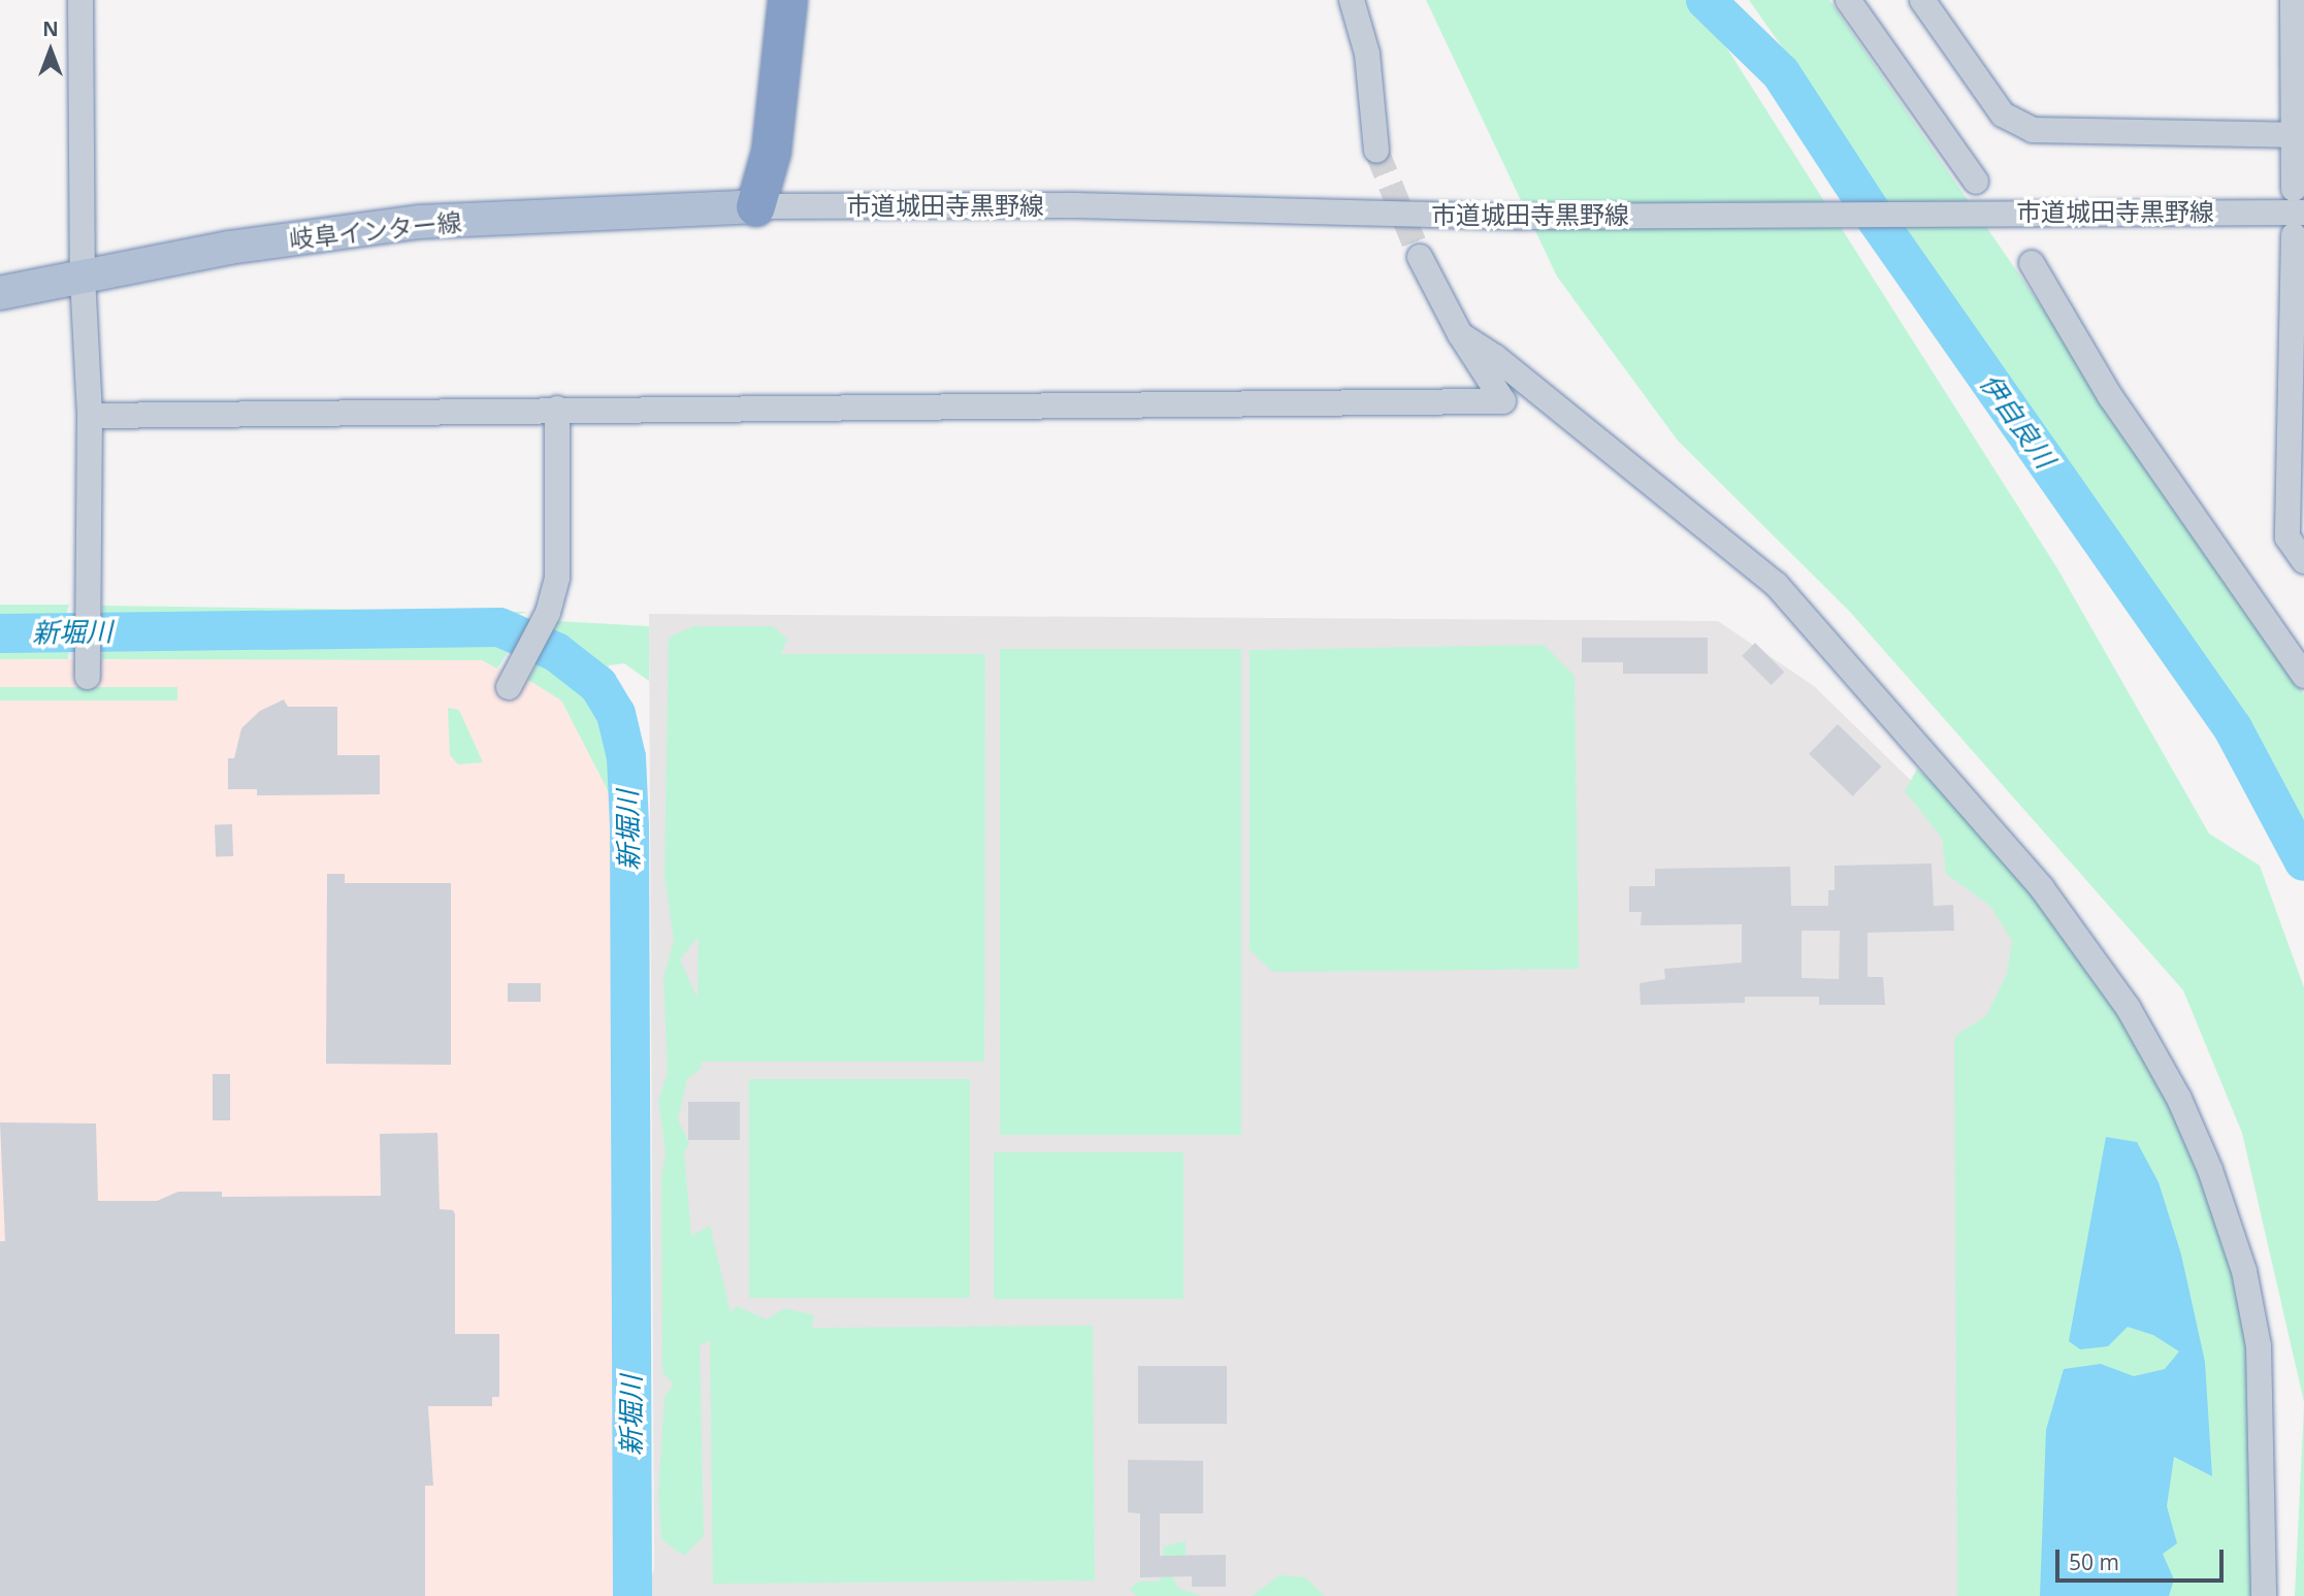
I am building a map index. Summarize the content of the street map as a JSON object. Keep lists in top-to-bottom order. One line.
{"streets":{"main road":["岐阜インター線"],"street":["市道城田寺黒野線"]},"crossings":[["市道城田寺黒野線","岐阜インター線"]],"water":["伊自良川","新堀川"],"scale_bar":"50 m","north":"top"}
